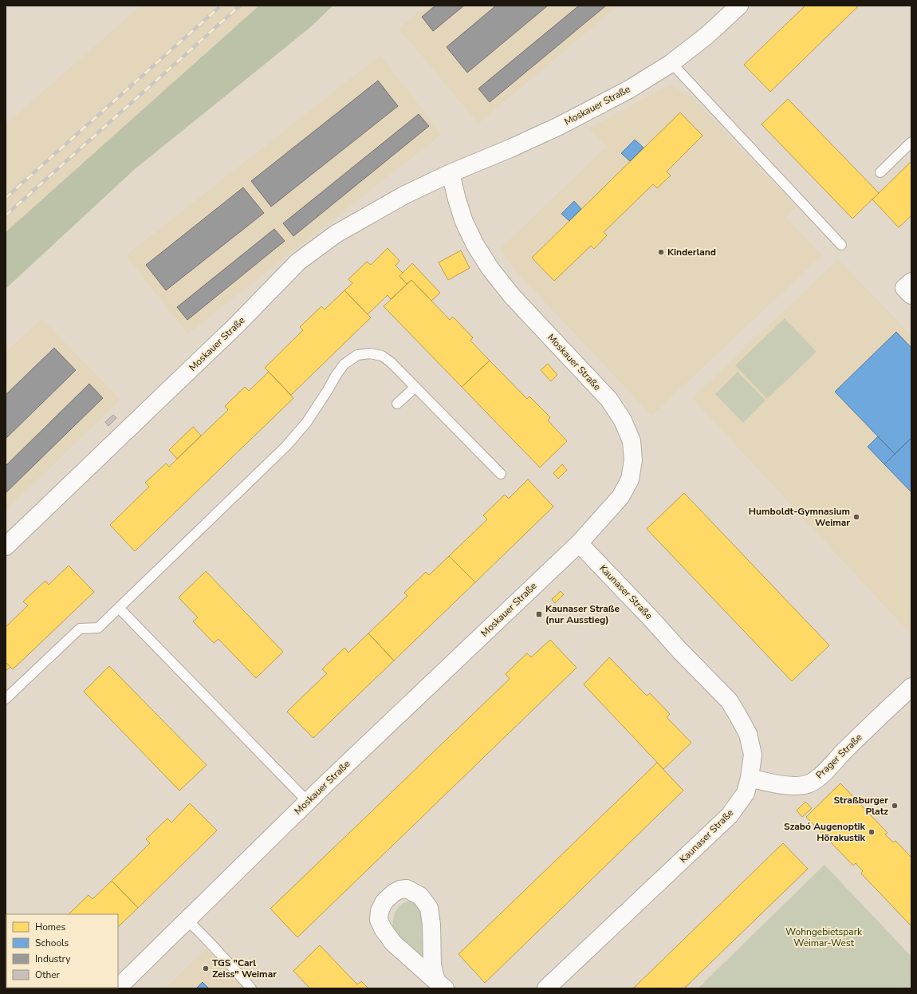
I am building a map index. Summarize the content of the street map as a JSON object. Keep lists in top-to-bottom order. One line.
{"streets":{"street":["Moskauer Straße","Kaunaser Straße","Prager Straße"]},"crossings":[["Moskauer Straße","Kaunaser Straße"],["Kaunaser Straße","Prager Straße"]],"parks":["Wohngebietspark Weimar-West"],"places":{"other":["Kinderland","Humboldt-Gymnasium Weimar","Straßburger Platz","Szabó Augenoptik Hörakustik","TGS \"Carl Zeiss\" Weimar"],"transit":["Kaunaser Straße (nur Ausstieg)"]},"legend":["Homes","Schools","Industry","Other"]}
